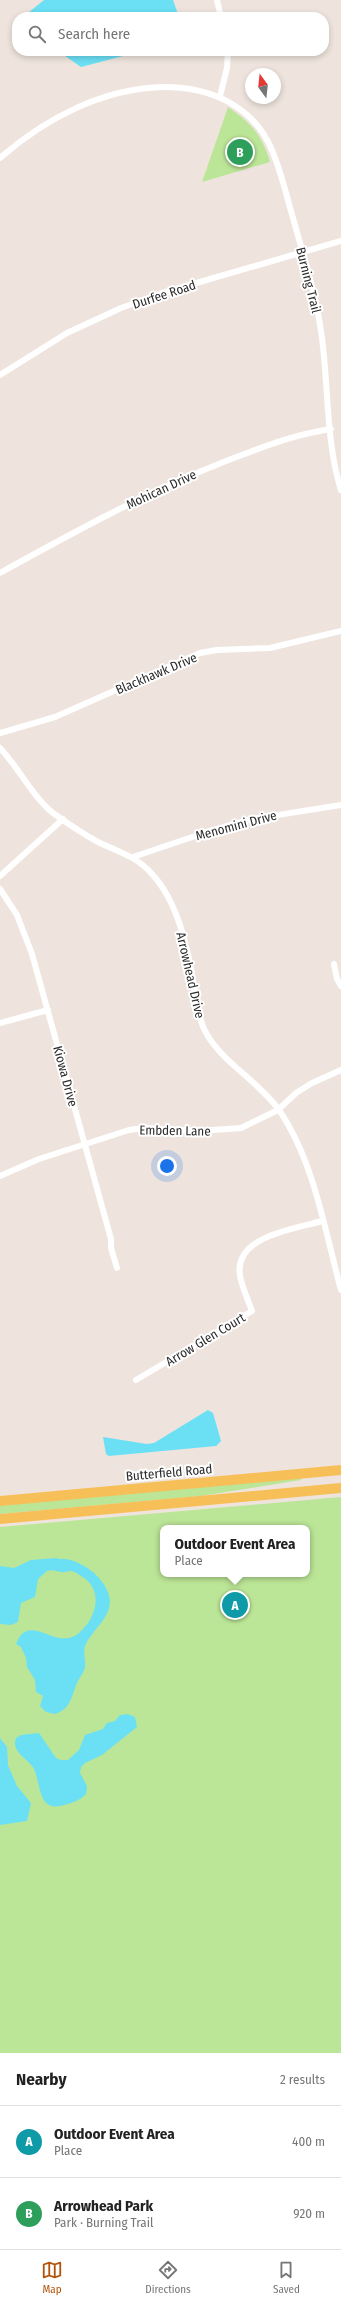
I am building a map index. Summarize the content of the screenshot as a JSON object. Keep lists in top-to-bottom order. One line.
{"streets":{"main road":["Butterfield Road"],"street":["Burning Trail","Durfee Road","Mohican Drive","Blackhawk Drive","Menomini Drive","Arrowhead Drive","Kiowa Drive","Embden Lane","Arrow Glen Court"]},"crossings":[["Burning Trail","Durfee Road"],["Burning Trail","Mohican Drive"],["Menomini Drive","Arrowhead Drive"],["Arrowhead Drive","Embden Lane"],["Arrowhead Drive","Arrow Glen Court"],["Kiowa Drive","Embden Lane"]],"north":"top","page":{"search":"Search here","pins":["B","A"],"popup":["Outdoor Event Area","Place"],"heading":["Nearby","2 results"],"list":[{"mark":"A","name":"Outdoor Event Area","note":"Place","value":"400 m"},{"mark":"B","name":"Arrowhead Park","note":"Park · Burning Trail","value":"920 m"}],"nav":["Map","Directions","Saved"]}}
